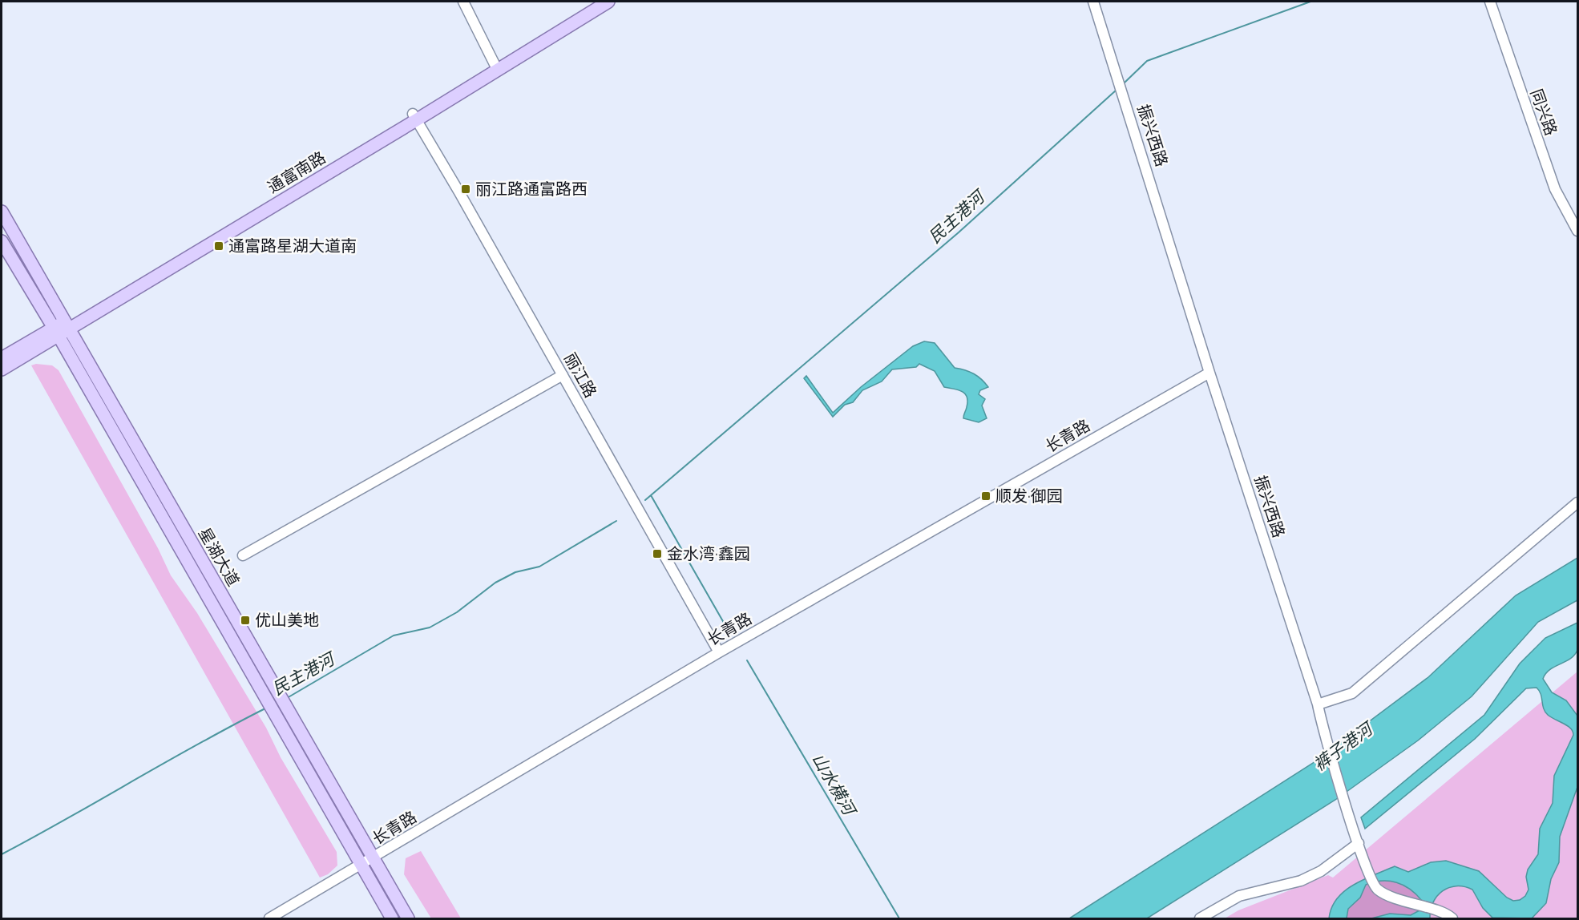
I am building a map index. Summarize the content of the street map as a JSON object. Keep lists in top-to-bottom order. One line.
{"streets":{"main road":["通富南路","星湖大道"],"street":["同兴路","振兴西路","丽江路","长青路"]},"crossings":[["振兴西路","长青路"],["通富南路","丽江路"],["通富南路","星湖大道"],["丽江路","长青路"],["长青路","星湖大道"]],"water":["民主港河","裤子港河","山水横河"],"places":{"transit":["丽江路通富路西","通富路星湖大道南","顺发·御园","金水湾·鑫园","优山美地"]}}
